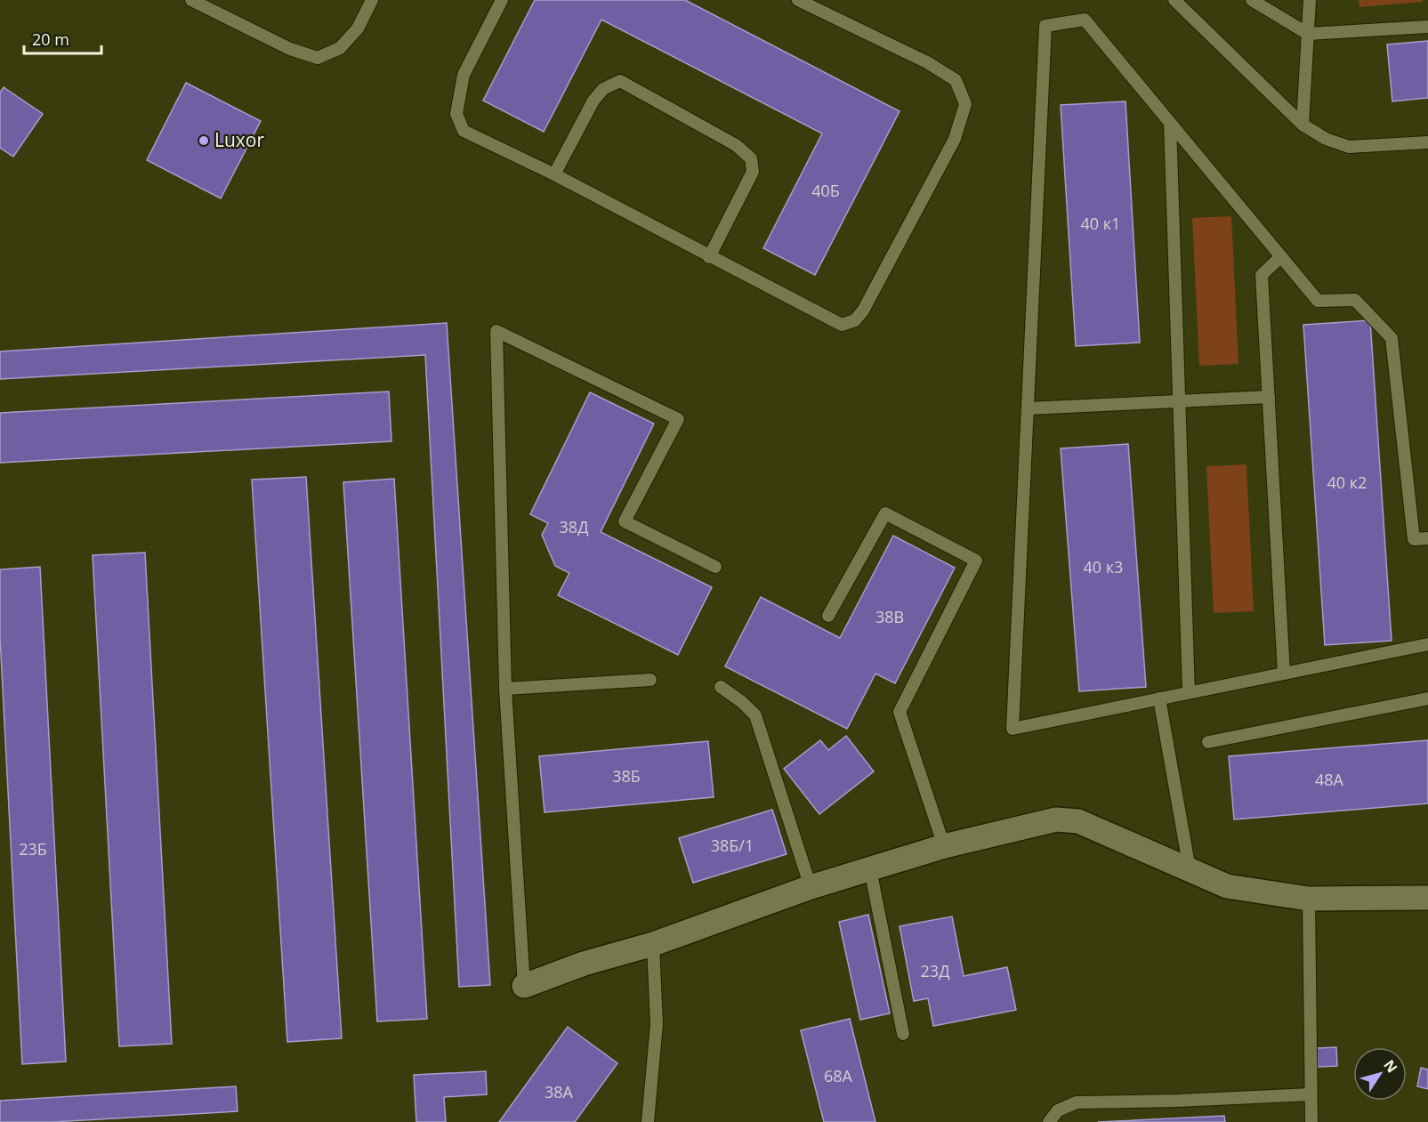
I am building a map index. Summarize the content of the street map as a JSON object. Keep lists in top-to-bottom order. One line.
{"places":["Luxor"],"house_numbers":["40Б","40 к1","40 к2","38Д","40 к3","38В","38Б","48А","38Б/1","23Б","23Д","68А","38А"],"scale_bar":"20 m","north":"top right"}
